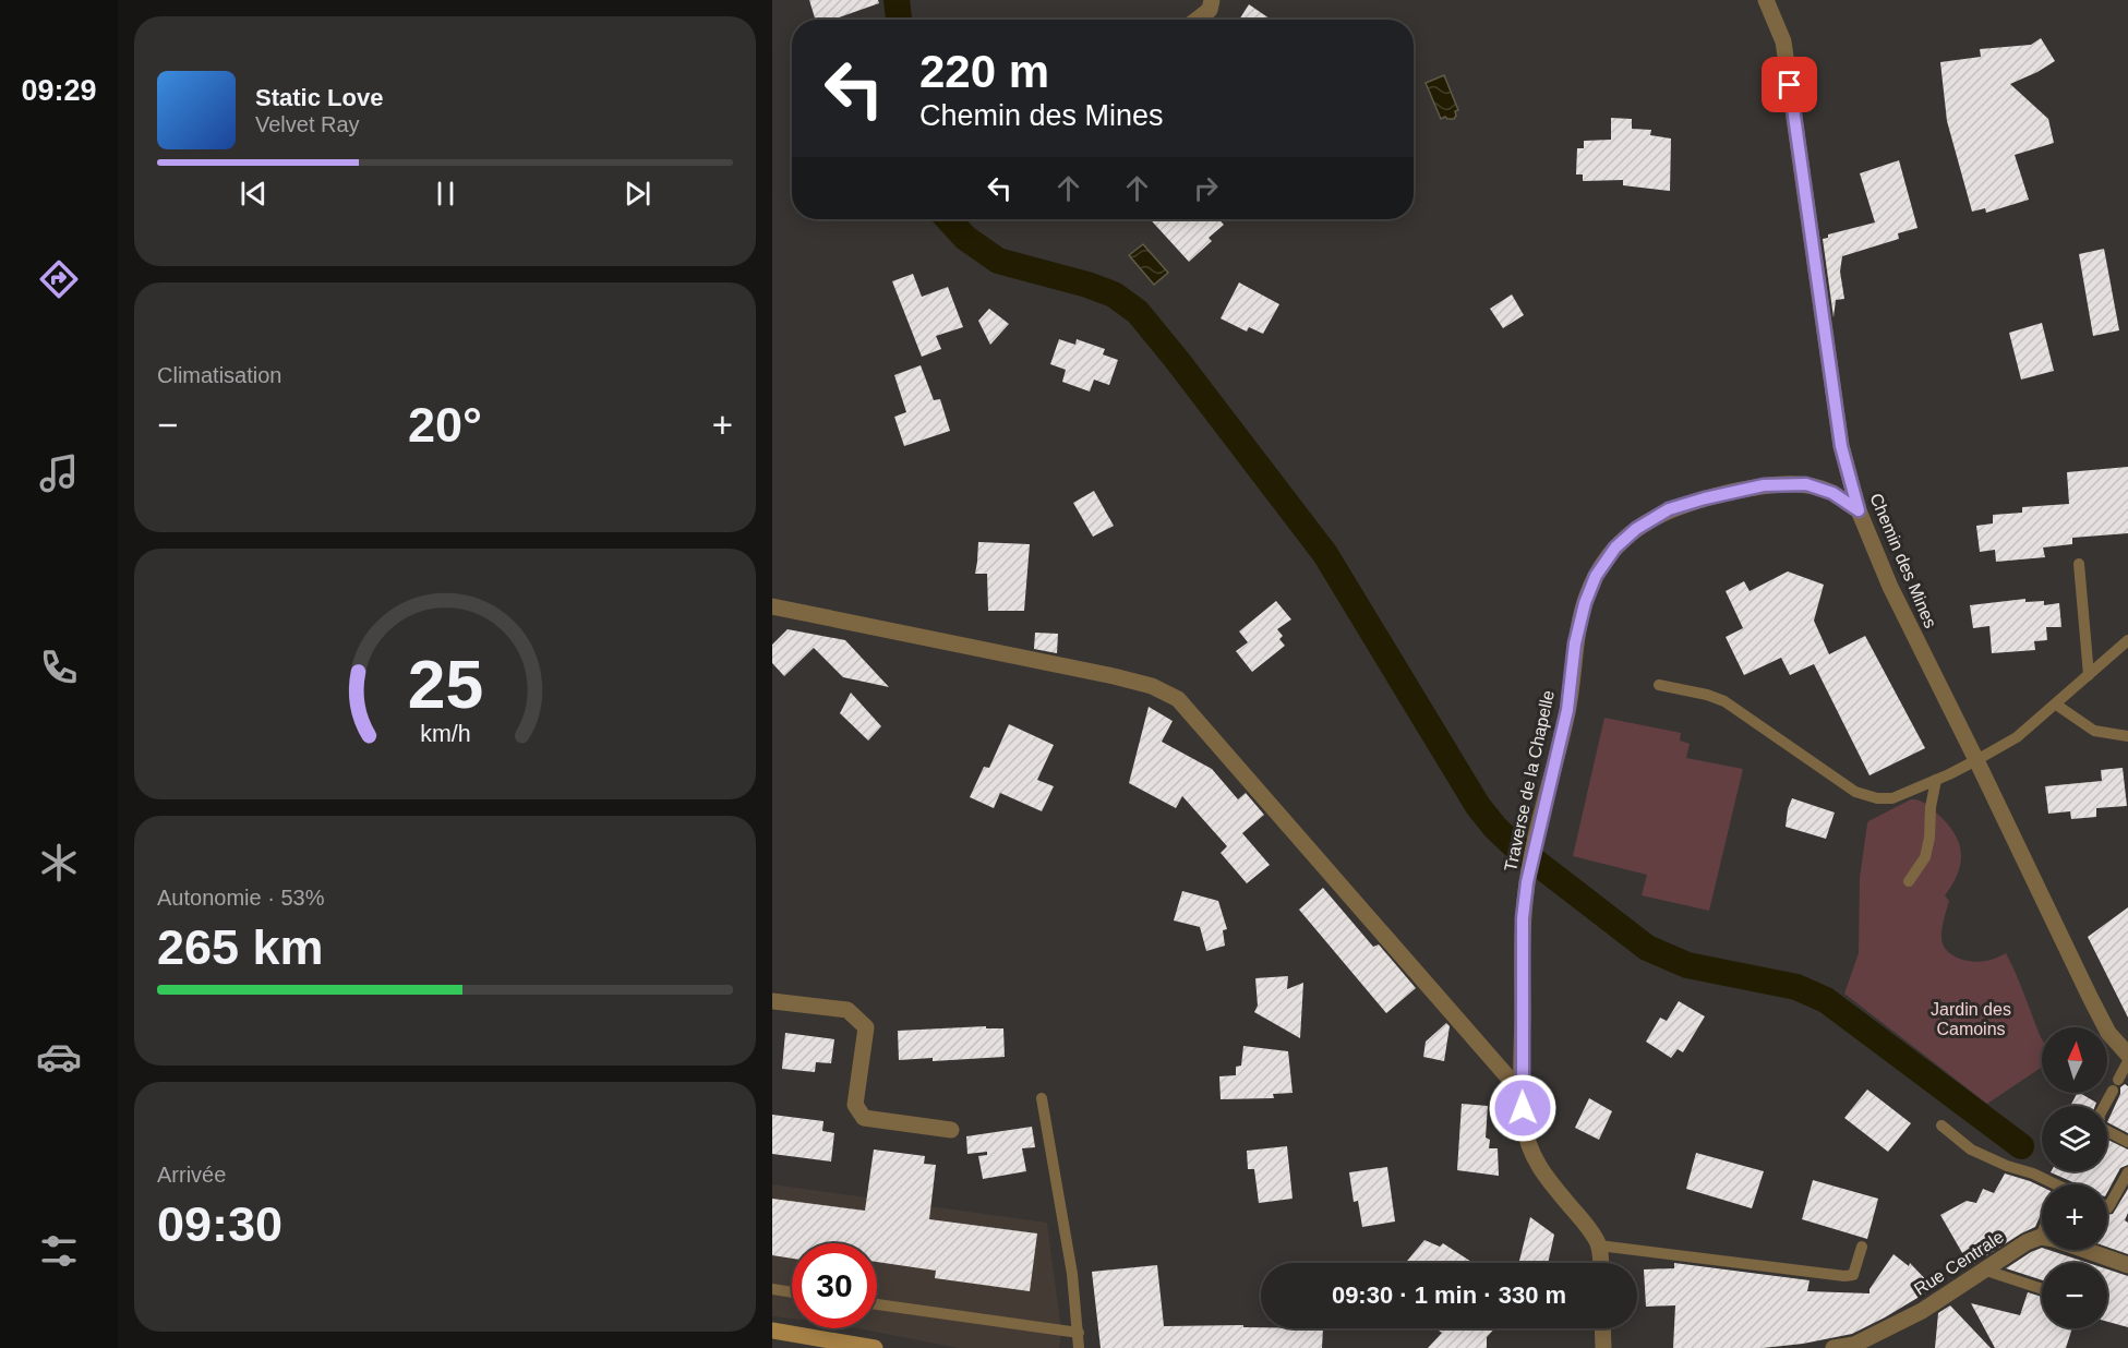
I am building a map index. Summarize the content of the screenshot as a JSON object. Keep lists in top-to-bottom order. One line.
{"streets":{"street":["Chemin des Mines","Traverse de la Chapelle","Rue Centrale"]},"crossings":[["Chemin des Mines","Traverse de la Chapelle"]],"parks":["Jardin des Camoins"],"north":"top","page":{"tabs":"09:29","turn":["220 m","Chemin des Mines"],"song":["Static Love","Velvet Ray"],"tile":["Climatisation",["Autonomie · 53%","265 km"],["Arrivée","09:30"]],"heat":["−","20°","+"],"map_buttons":["+","−"],"limit":"30","trip":"09:30 · 1 min · 330 m","gauge":["25","km/h"]}}
